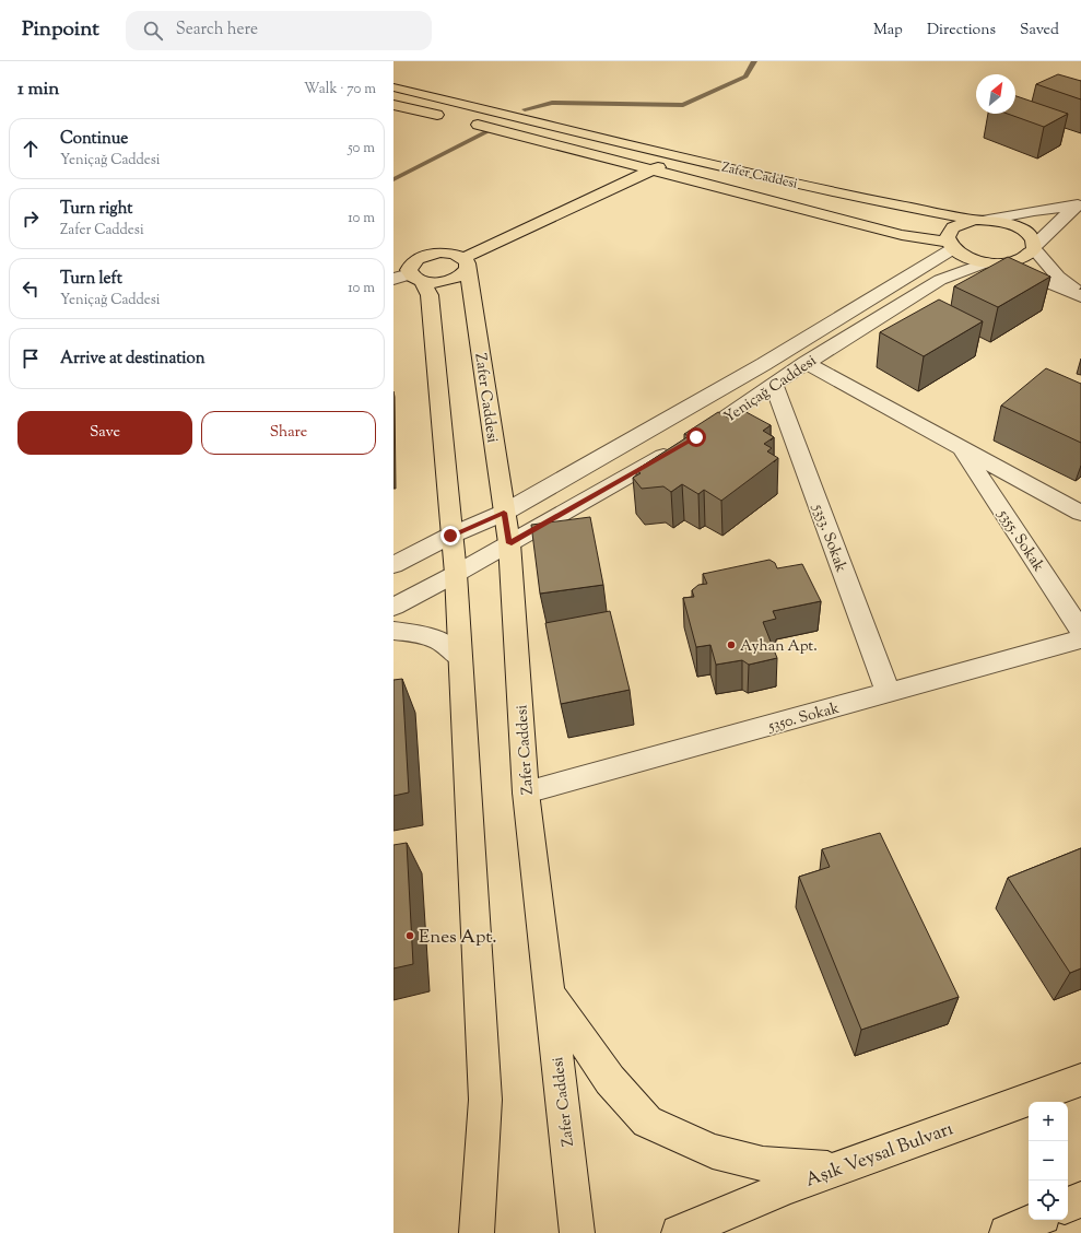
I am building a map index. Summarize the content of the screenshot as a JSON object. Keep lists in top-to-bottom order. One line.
{"streets":{"main road":["Zafer Caddesi","Aşık Veysal Bulvarı"],"street":["Yeniçağ Caddesi","5353. Sokak","5355. Sokak","5350. Sokak"]},"crossings":[["Zafer Caddesi","Yeniçağ Caddesi"],["Zafer Caddesi","5350. Sokak"],["Yeniçağ Caddesi","5353. Sokak"],["5353. Sokak","5350. Sokak"]],"places":["Ayhan Apt.","Enes Apt."],"north":"top right","page":{"header":"Pinpoint","search":"Search here","nav":["Map","Directions","Saved"],"heading":["1 min","Walk · 70 m"],"list":[["Continue","Yeniçağ Caddesi","50 m"],["Turn right","Zafer Caddesi","10 m"],["Turn left","Yeniçağ Caddesi","10 m"],"Arrive at destination"],"buttons":["Save","Share"],"map_buttons":["+","−"]}}
